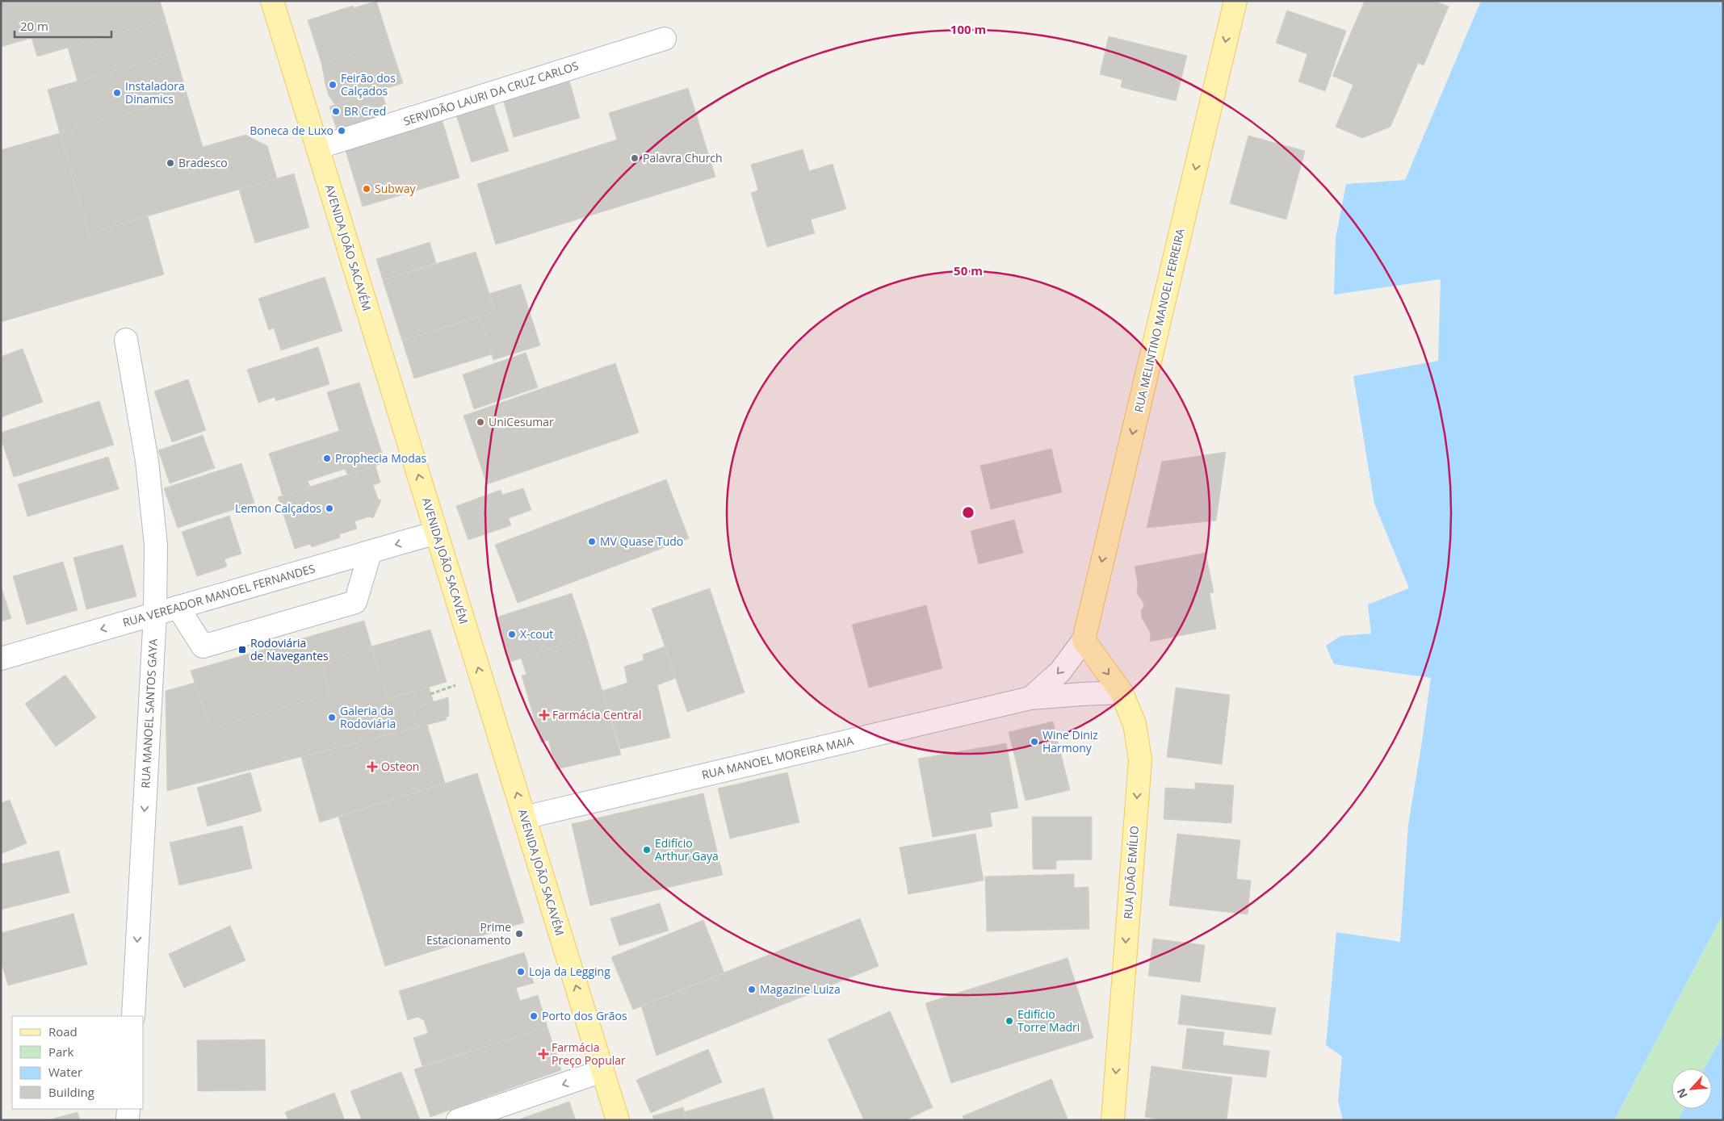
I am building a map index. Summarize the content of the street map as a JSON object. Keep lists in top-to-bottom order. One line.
{"streets":{"main road":["AVENIDA JOÃO SACAVÉM","RUA MELINTINO MANOEL FERREIRA","RUA JOÃO EMÍLIO"],"street":["SERVIDÃO LAURI DA CRUZ CARLOS","RUA VEREADOR MANOEL FERNANDES","RUA MANOEL SANTOS GAYA","RUA MANOEL MOREIRA MAIA"]},"crossings":[["SERVIDÃO LAURI DA CRUZ CARLOS","AVENIDA JOÃO SACAVÉM"],["AVENIDA JOÃO SACAVÉM","RUA VEREADOR MANOEL FERNANDES"],["AVENIDA JOÃO SACAVÉM","RUA MANOEL MOREIRA MAIA"],["RUA MELINTINO MANOEL FERREIRA","RUA MANOEL MOREIRA MAIA"],["RUA MELINTINO MANOEL FERREIRA","RUA JOÃO EMÍLIO"],["RUA VEREADOR MANOEL FERNANDES","RUA MANOEL SANTOS GAYA"],["RUA MANOEL MOREIRA MAIA","RUA JOÃO EMÍLIO"]],"one_way":["AVENIDA JOÃO SACAVÉM","RUA MELINTINO MANOEL FERREIRA","RUA VEREADOR MANOEL FERNANDES","RUA MANOEL SANTOS GAYA","RUA JOÃO EMÍLIO"],"places":{"other":["Feirão dos Calçados","Instaladora Dinamics","BR Cred","Boneca de Luxo","Palavra Church","Bradesco","Subway","UniCesumar","Prophecia Modas","Lemon Calçados","MV Quase Tudo","X-cout","Galeria da Rodoviária","Wine Diniz Harmony","Edifício Arthur Gaya","Prime Estacionamento","Loja da Legging","Magazine Luiza","Porto dos Grãos","Edifício Torre Madri"],"transit":["Rodoviária de Navegantes"],"health":["Farmácia Central","Osteon","Farmácia Preço Popular"]},"legend":["Road","Park","Water","Building"],"scale_bar":"20 m","north":"bottom left","rings":["100 m","50 m"]}
